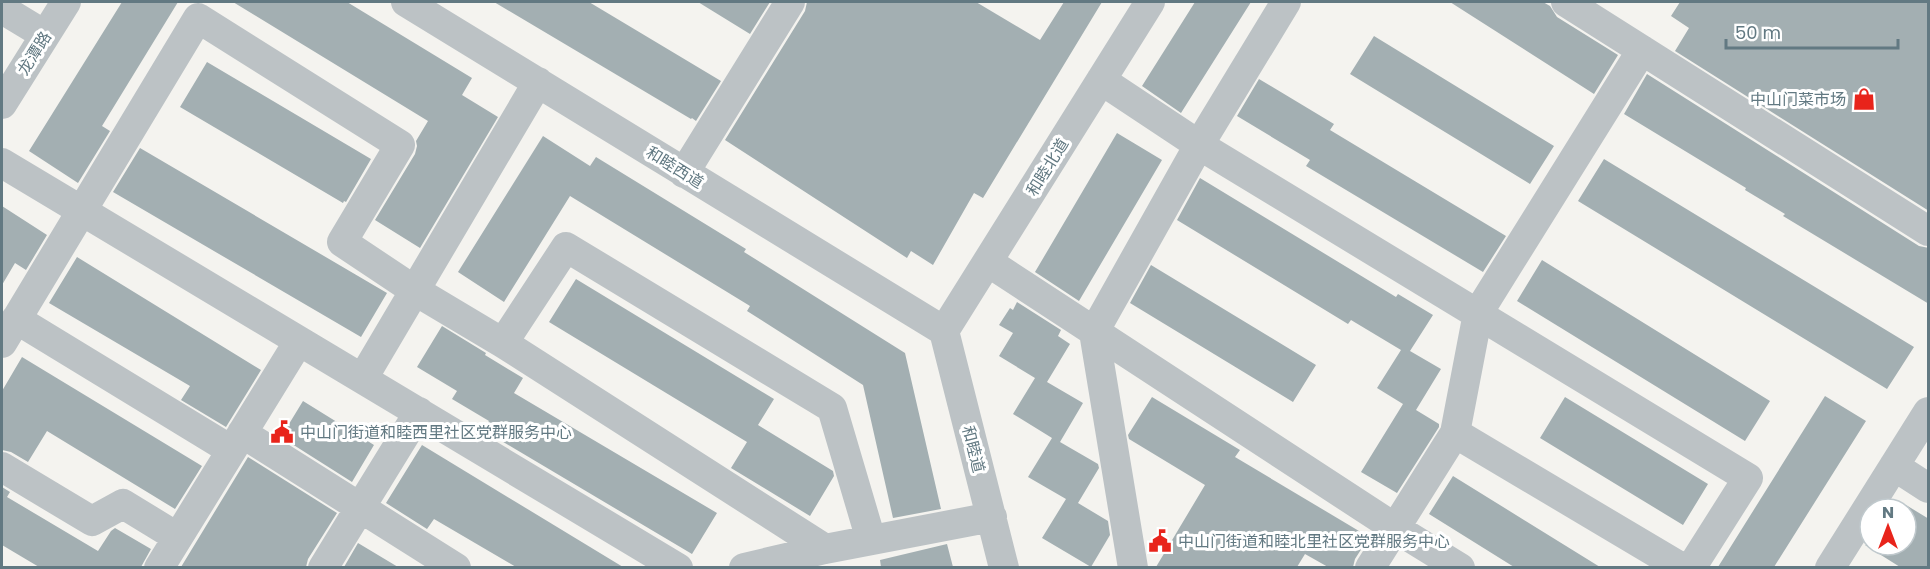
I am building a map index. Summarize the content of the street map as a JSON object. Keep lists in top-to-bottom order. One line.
{"streets":{"street":["龙潭路","和睦西道","和睦北道","和睦道"]},"crossings":[["和睦西道","和睦北道"],["和睦西道","和睦道"],["和睦北道","和睦道"]],"places":{"shop":["中山门菜市场"],"public building":["中山门街道和睦西里社区党群服务中心","中山门街道和睦北里社区党群服务中心"]},"scale_bar":"50 m","north":"top"}
